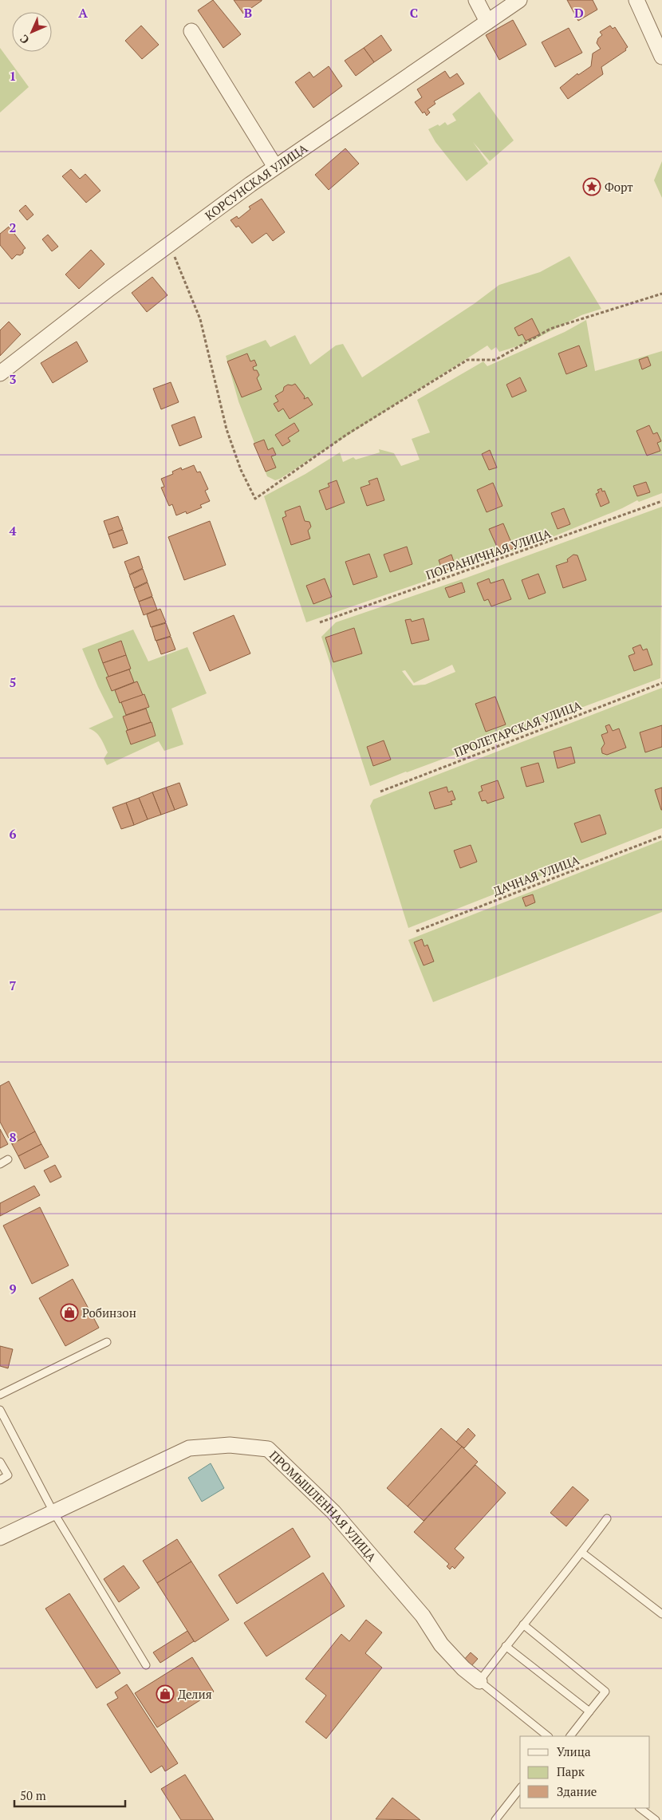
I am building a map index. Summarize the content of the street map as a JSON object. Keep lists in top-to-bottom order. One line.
{"streets":{"street":["КОРСУНСКАЯ УЛИЦА","ПРОМЫШЛЕННАЯ УЛИЦА"],"path":["ПОГРАНИЧНАЯ УЛИЦА","ПРОЛЕТАРСКАЯ УЛИЦА","ДАЧНАЯ УЛИЦА"]},"places":{"place":["Форт"],"shop":["Робинзон","Делия"]},"legend":["Улица","Парк","Здание"],"scale_bar":"50 m","north":"bottom left","grid":{"columns":["A","B","C","D"],"rows":["1","2","3","4","5","6","7","8","9"]}}
